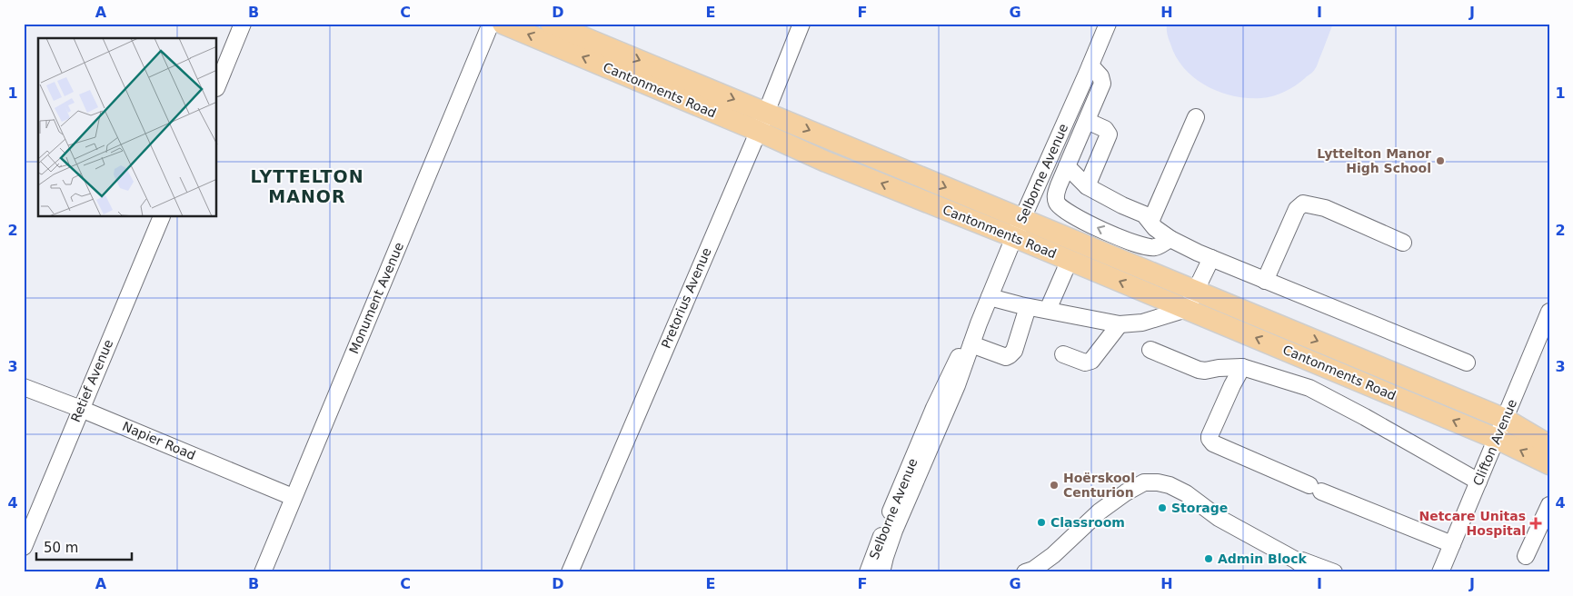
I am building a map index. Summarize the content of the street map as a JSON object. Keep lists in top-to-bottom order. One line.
{"streets":{"main road":["Cantonments Road"],"street":["Selborne Avenue","Monument Avenue","Pretorius Avenue","Retief Avenue","Napier Road","Clifton Avenue"]},"crossings":[["Cantonments Road","Selborne Avenue"],["Cantonments Road","Pretorius Avenue"],["Cantonments Road","Clifton Avenue"],["Monument Avenue","Napier Road"],["Retief Avenue","Napier Road"]],"districts":["LYTTELTON MANOR"],"places":{"other":["Lyttelton Manor High School","Hoërskool Centurion","Storage","Classroom","Admin Block"],"health":["Netcare Unitas Hospital"]},"scale_bar":"50 m","grid":{"columns":["A","B","C","D","E","F","G","H","I","J"],"rows":["1","2","3","4"]}}
